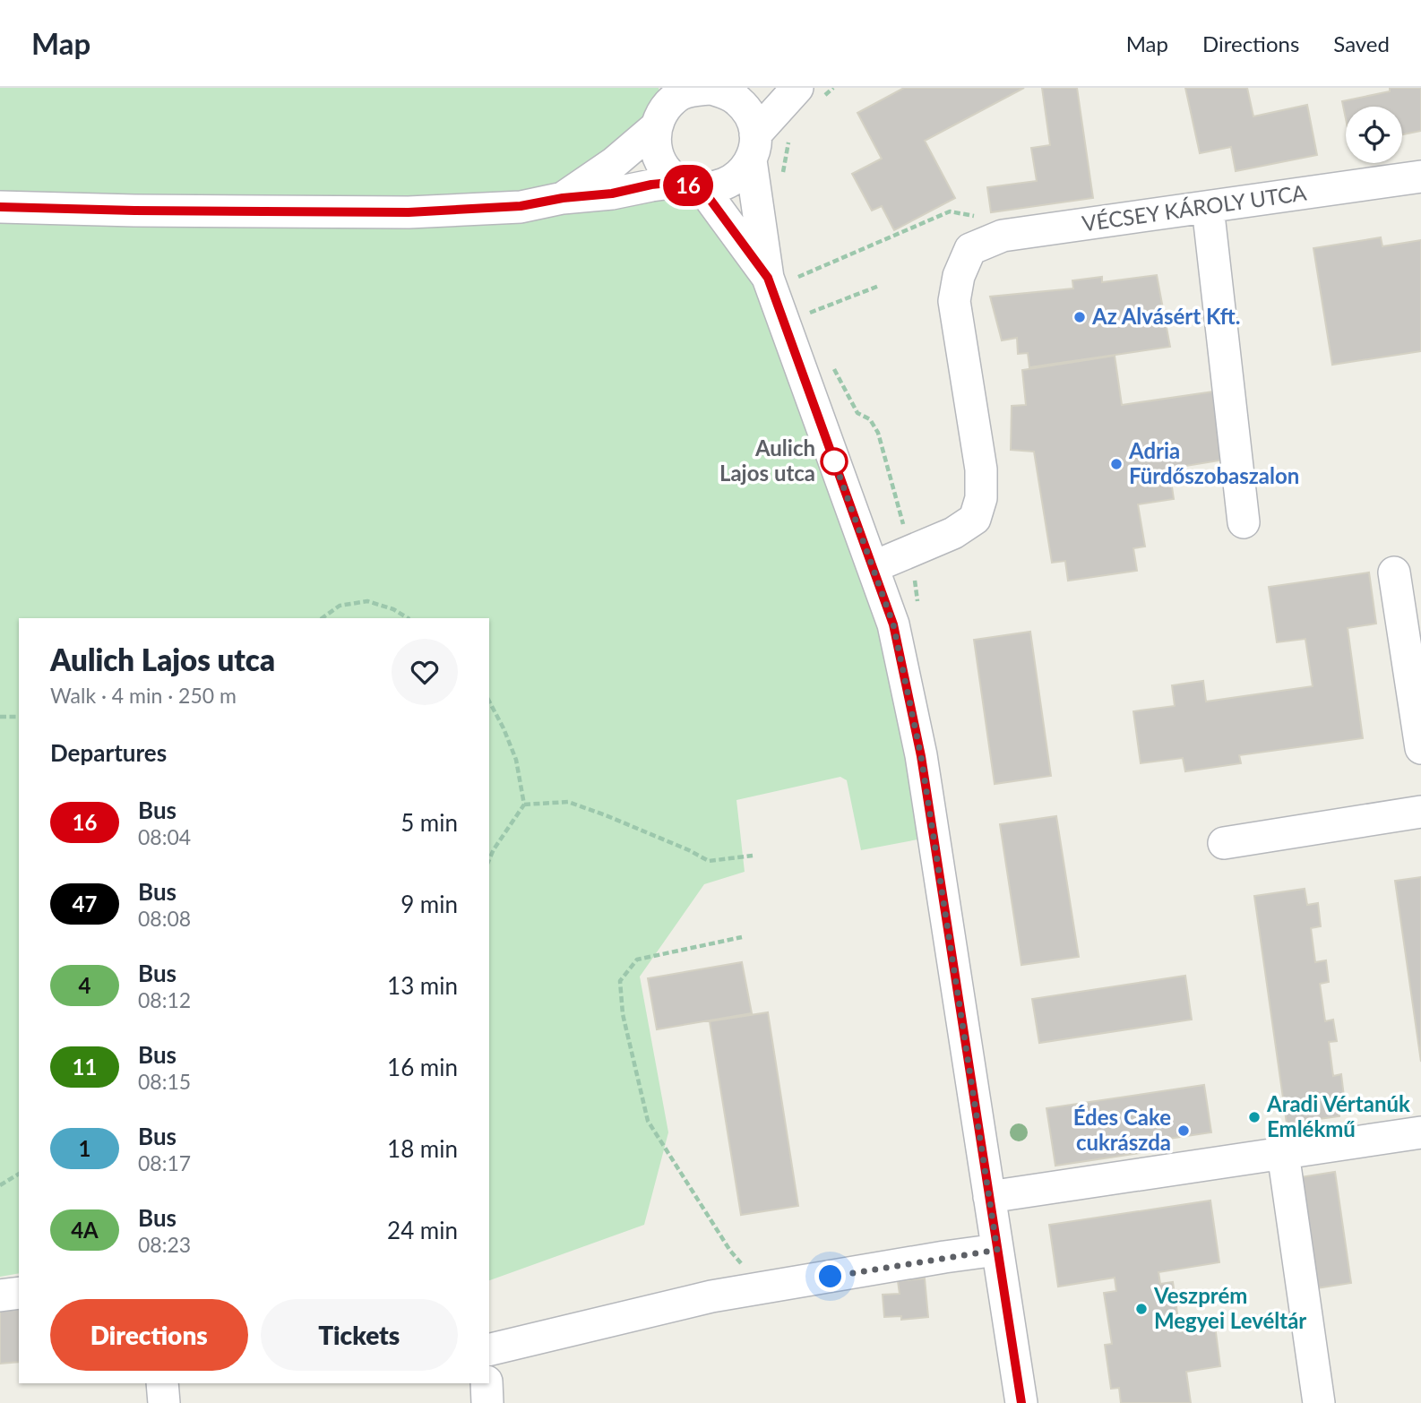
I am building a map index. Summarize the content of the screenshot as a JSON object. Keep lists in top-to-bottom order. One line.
{"streets":{"street":["VÉCSEY KÁROLY UTCA"]},"places":["Az Alvásért Kft.","Aulich Lajos utca","Adria Fürdőszobaszalon","Aradi Vértanúk Emlékmű","Édes Cake cukrászda","Veszprém Megyei Levéltár"],"lines":["bus line 16"],"page":{"header":"Map","nav":["Map","Directions","Saved"],"on_map":"16","heading":[["Aulich Lajos utca","Walk · 4 min · 250 m"],"Departures"],"list":[{"mark":"16","name":"Bus","note":"08:04","value":"5 min"},{"mark":"47","name":"Bus","note":"08:08","value":"9 min"},{"mark":"4","name":"Bus","note":"08:12","value":"13 min"},{"mark":"11","name":"Bus","note":"08:15","value":"16 min"},{"mark":"1","name":"Bus","note":"08:17","value":"18 min"},{"mark":"4A","name":"Bus","note":"08:23","value":"24 min"}],"buttons":["Directions","Tickets"]}}
